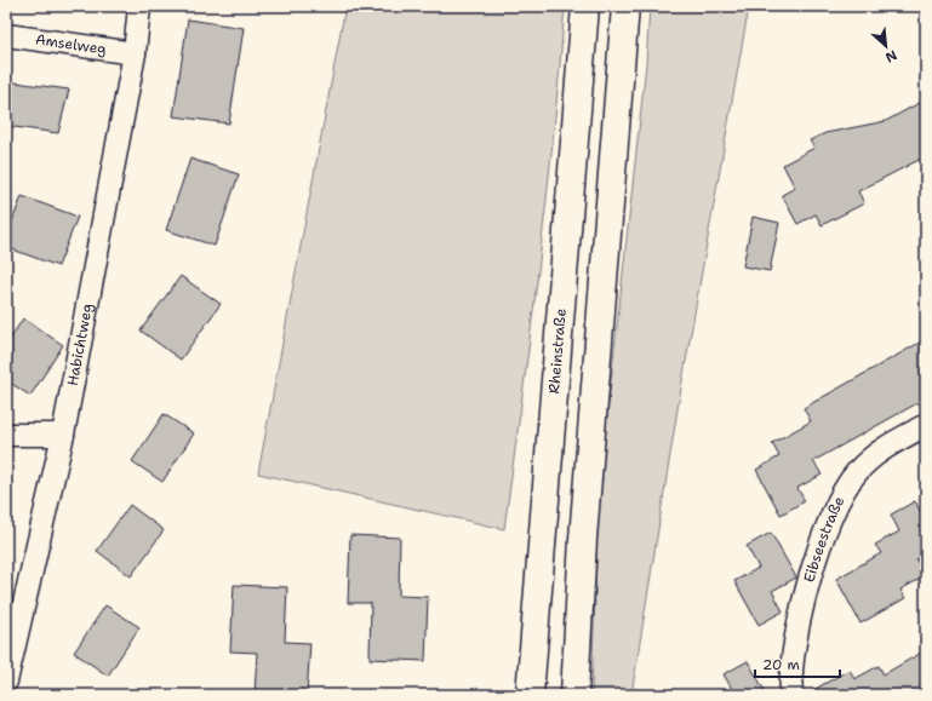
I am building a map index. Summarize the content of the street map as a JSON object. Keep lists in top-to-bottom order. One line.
{"streets":{"street":["Amselweg","Habichtweg","Rheinstraße","Eibseestraße"]},"crossings":[["Amselweg","Habichtweg"]],"scale_bar":"20 m","north":"bottom right"}
